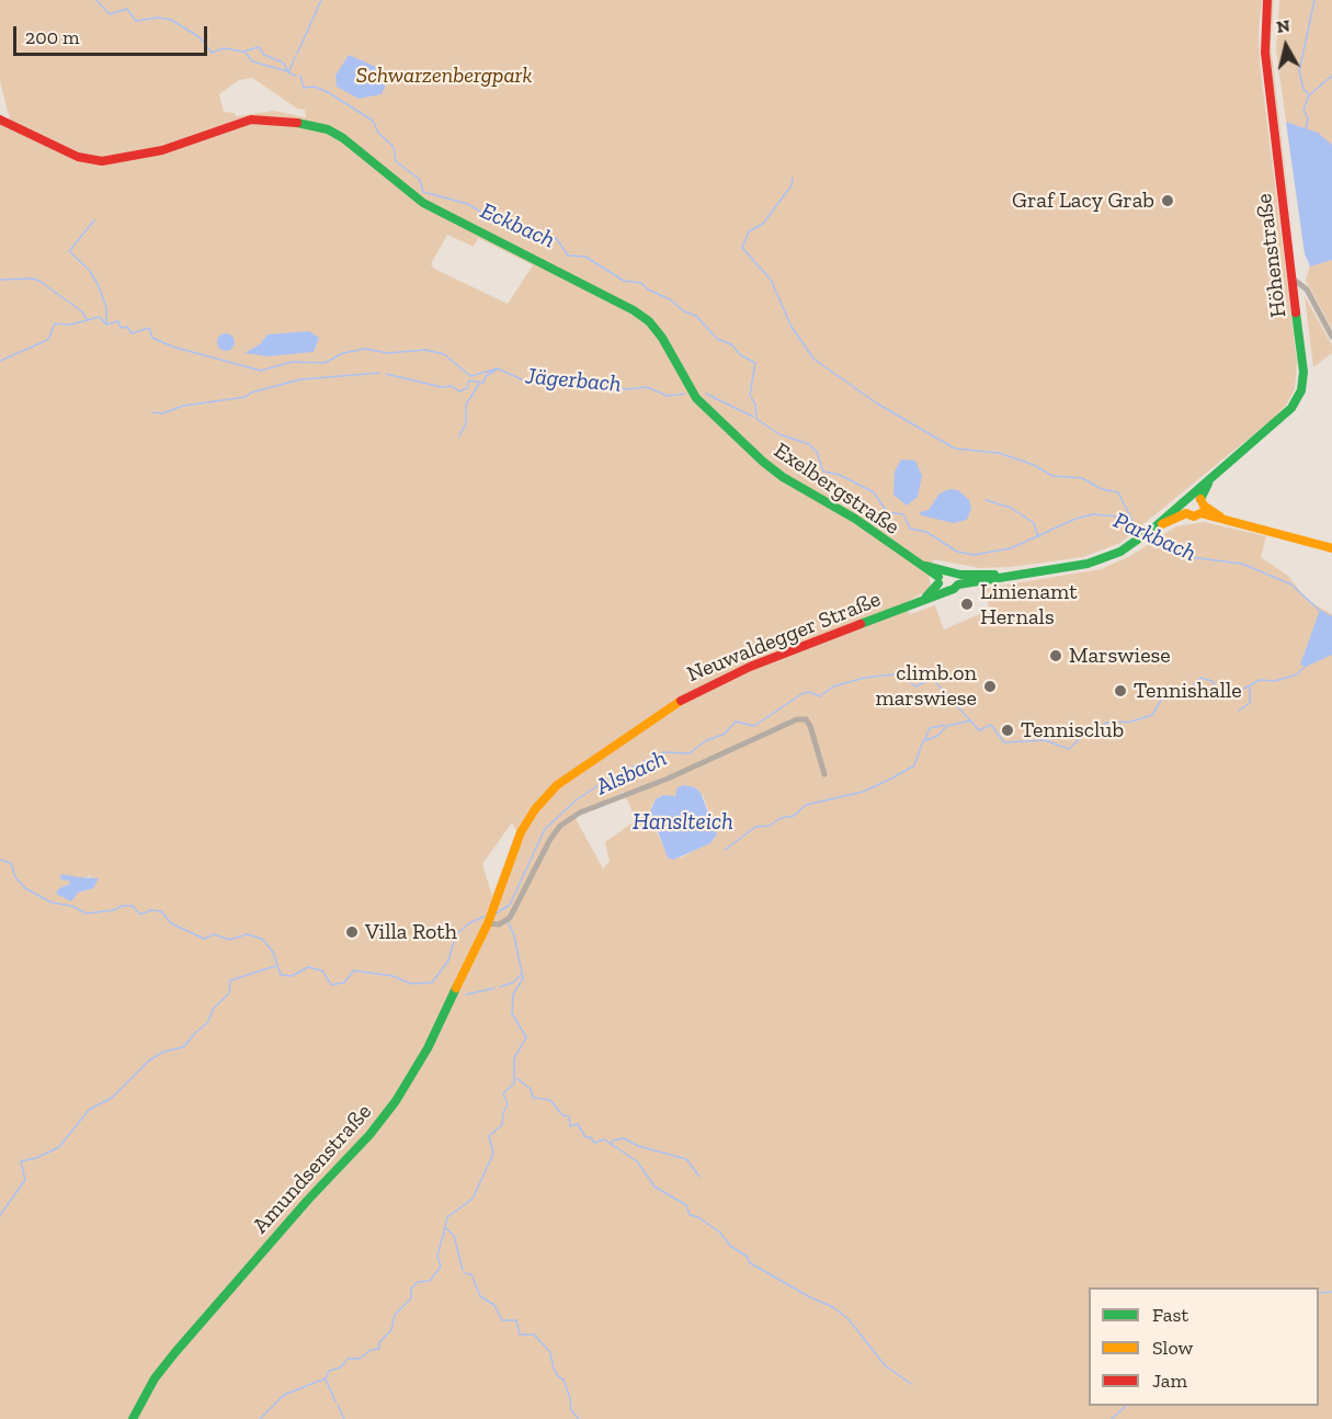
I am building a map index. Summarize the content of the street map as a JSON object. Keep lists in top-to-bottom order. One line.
{"streets":{"main road":["Höhenstraße","Exelbergstraße","Neuwaldegger Straße","Amundsenstraße"]},"crossings":[["Exelbergstraße","Neuwaldegger Straße"],["Neuwaldegger Straße","Amundsenstraße"]],"water":["Eckbach","Jägerbach","Parkbach","Alsbach","Hanslteich"],"parks":["Schwarzenbergpark"],"places":["Graf Lacy Grab","Linienamt Hernals","Marswiese","climb.on marswiese","Tennishalle","Tennisclub","Villa Roth"],"legend":["Fast","Slow","Jam"],"scale_bar":"200 m","north":"top"}
